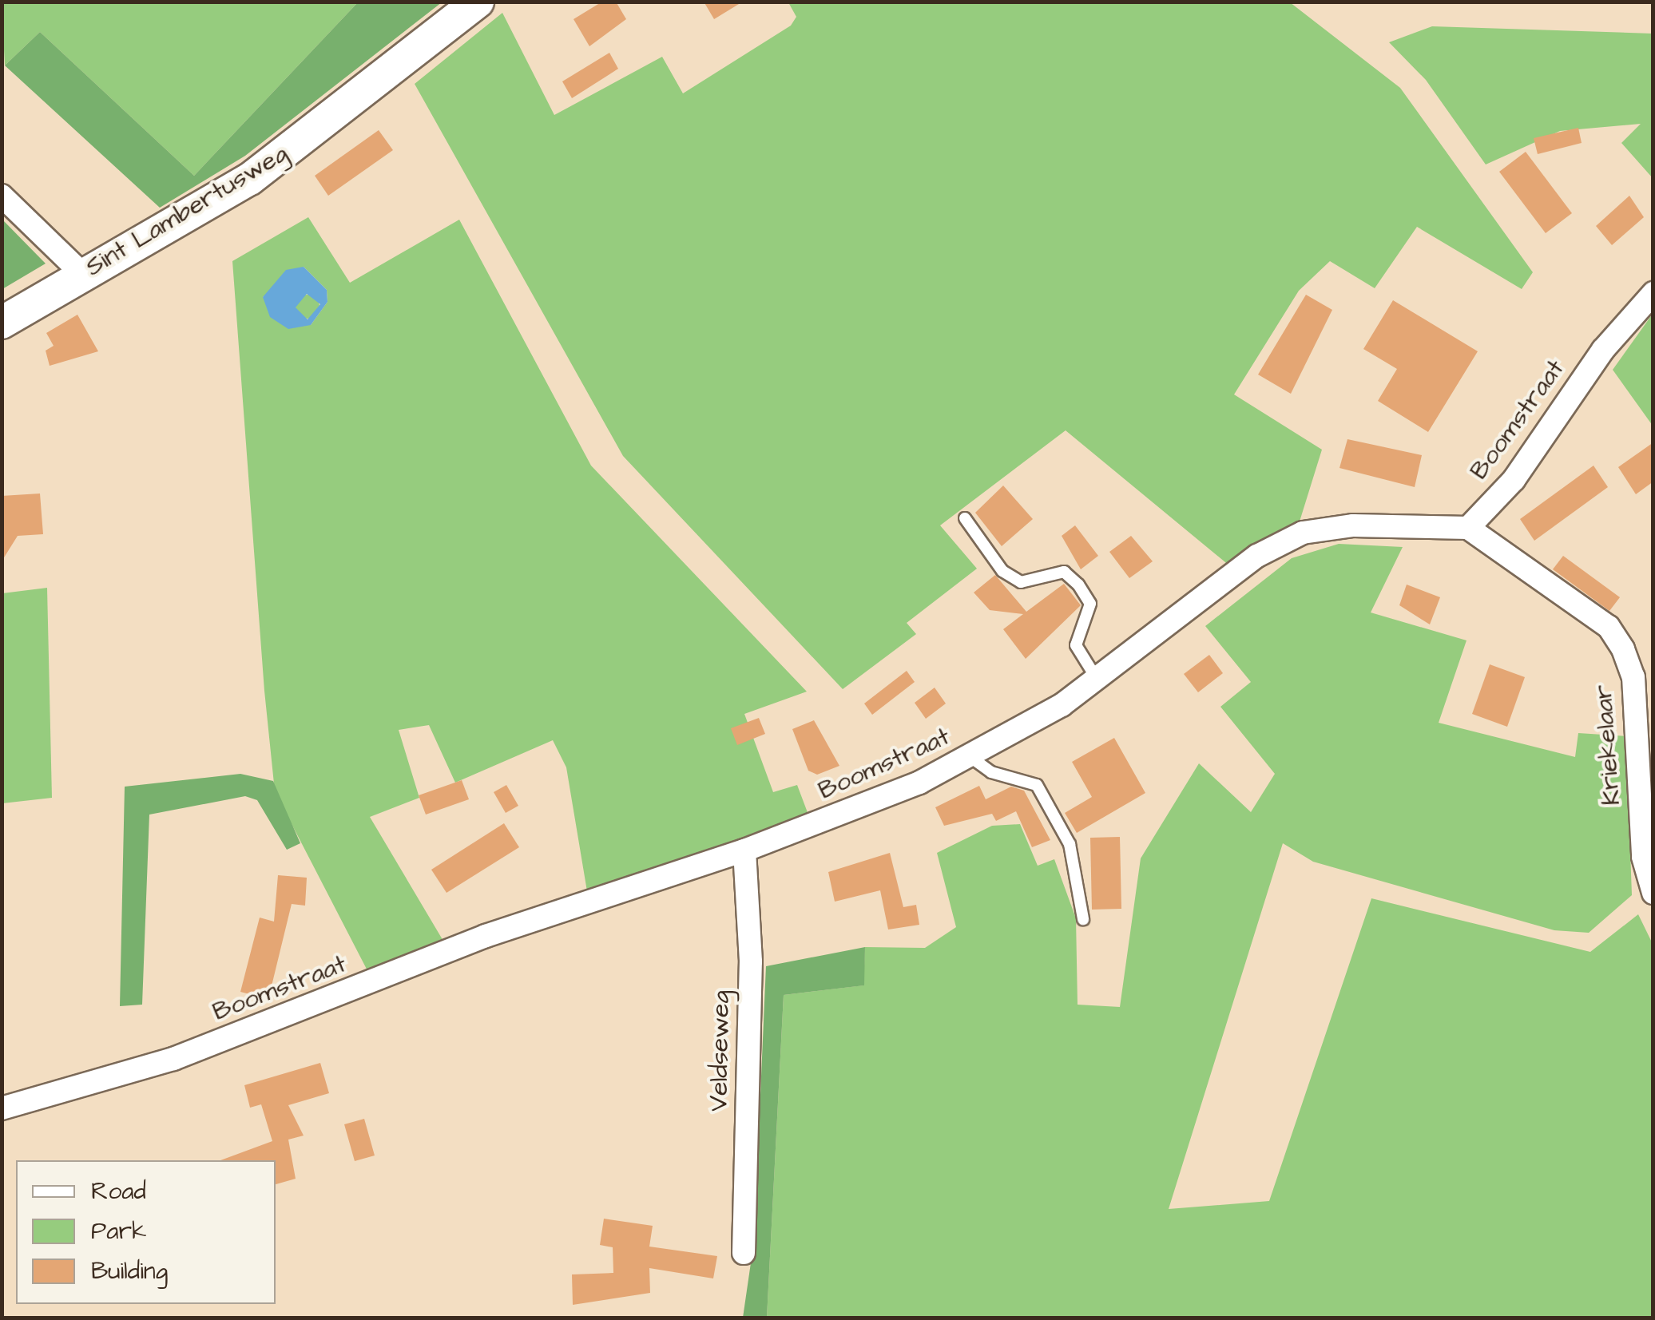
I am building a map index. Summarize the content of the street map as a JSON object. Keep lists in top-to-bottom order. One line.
{"streets":{"street":["Sint Lambertusweg","Boomstraat","Kriekelaar","Veldseweg"]},"crossings":[["Boomstraat","Kriekelaar"],["Boomstraat","Veldseweg"]],"legend":["Road","Park","Building"]}
